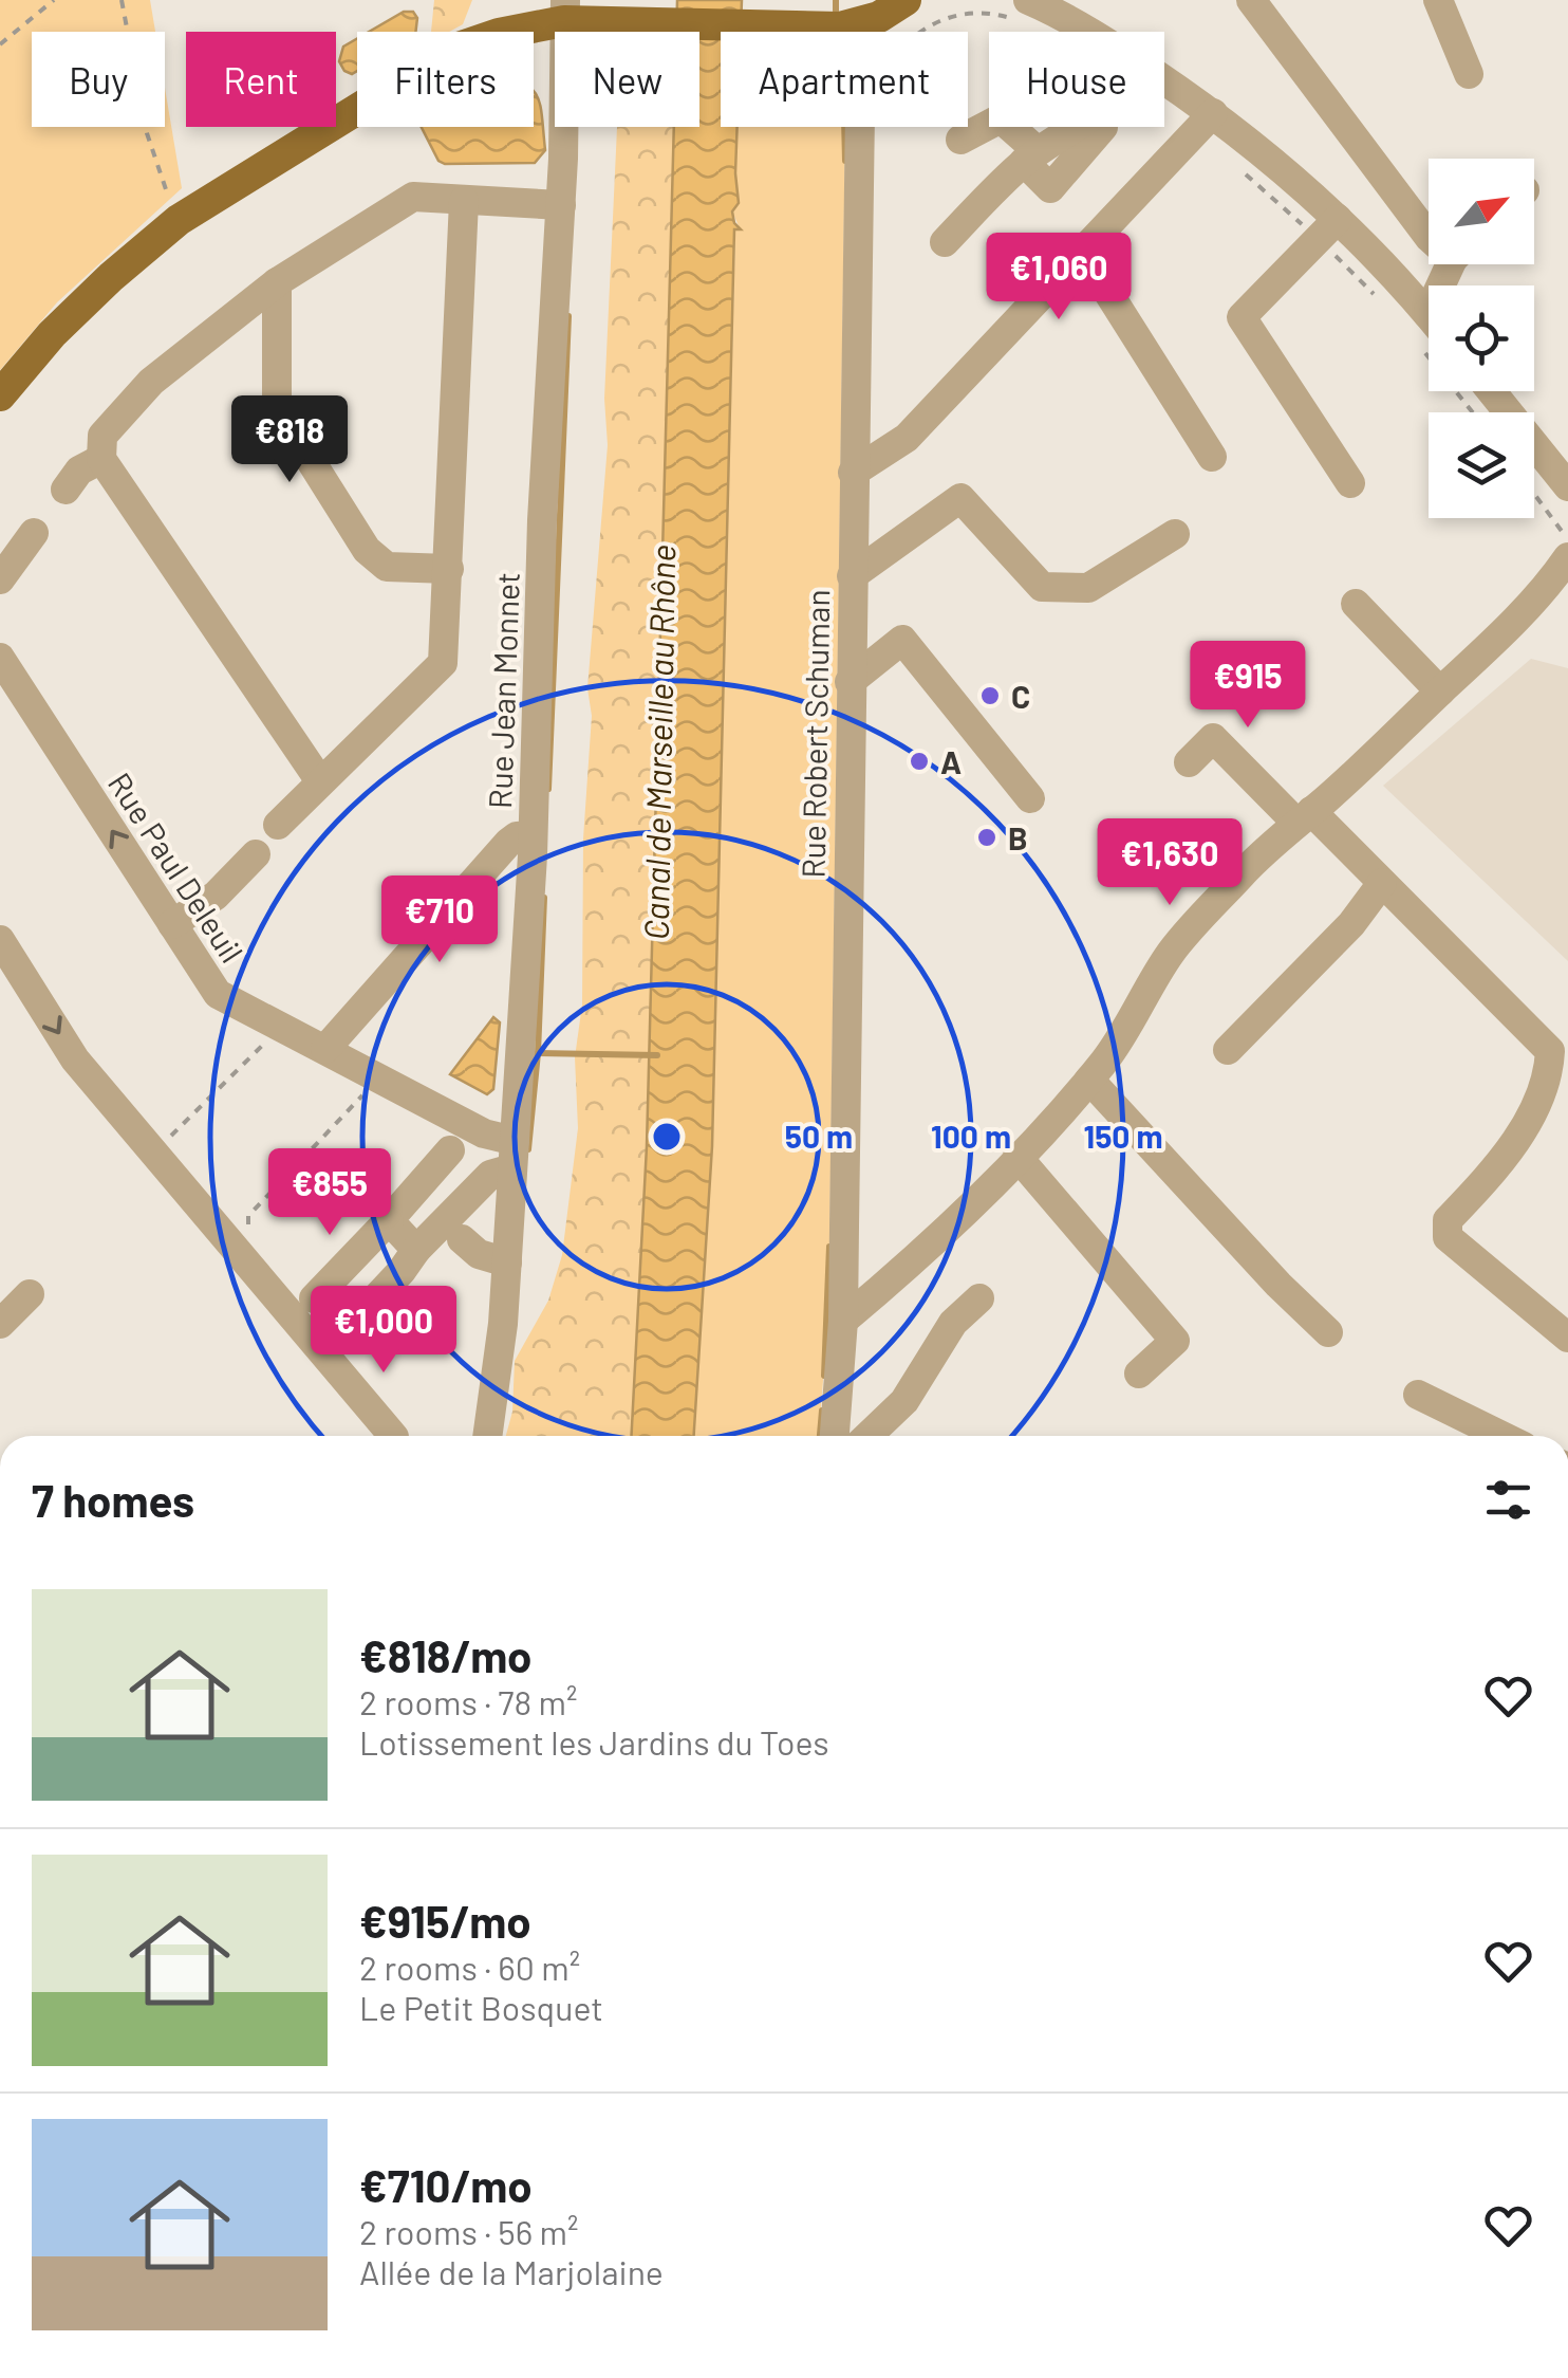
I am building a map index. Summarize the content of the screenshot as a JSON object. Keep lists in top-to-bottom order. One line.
{"streets":{"street":["Rue Jean Monnet","Rue Robert Schuman","Rue Paul Deleuil"]},"crossings":[["Rue Jean Monnet","Rue Paul Deleuil"]],"water":["Canal de Marseille au Rhône"],"places":["C","A","B"],"north":"top right","page":{"chip":["Buy","Rent","Filters","New","Apartment","House"],"price":["€1,060","€818","€915","€1,630","€710","€855","€1,000"],"heading":"7 homes","list":[{"name":"€818/mo","note":"2 rooms · 78 m² · Lotissement les Jardins du Toes"},{"name":"€915/mo","note":"2 rooms · 60 m² · Le Petit Bosquet"},{"name":"€710/mo","note":"2 rooms · 56 m² · Allée de la Marjolaine"}]},"rings":["50 m","100 m","150 m"]}
